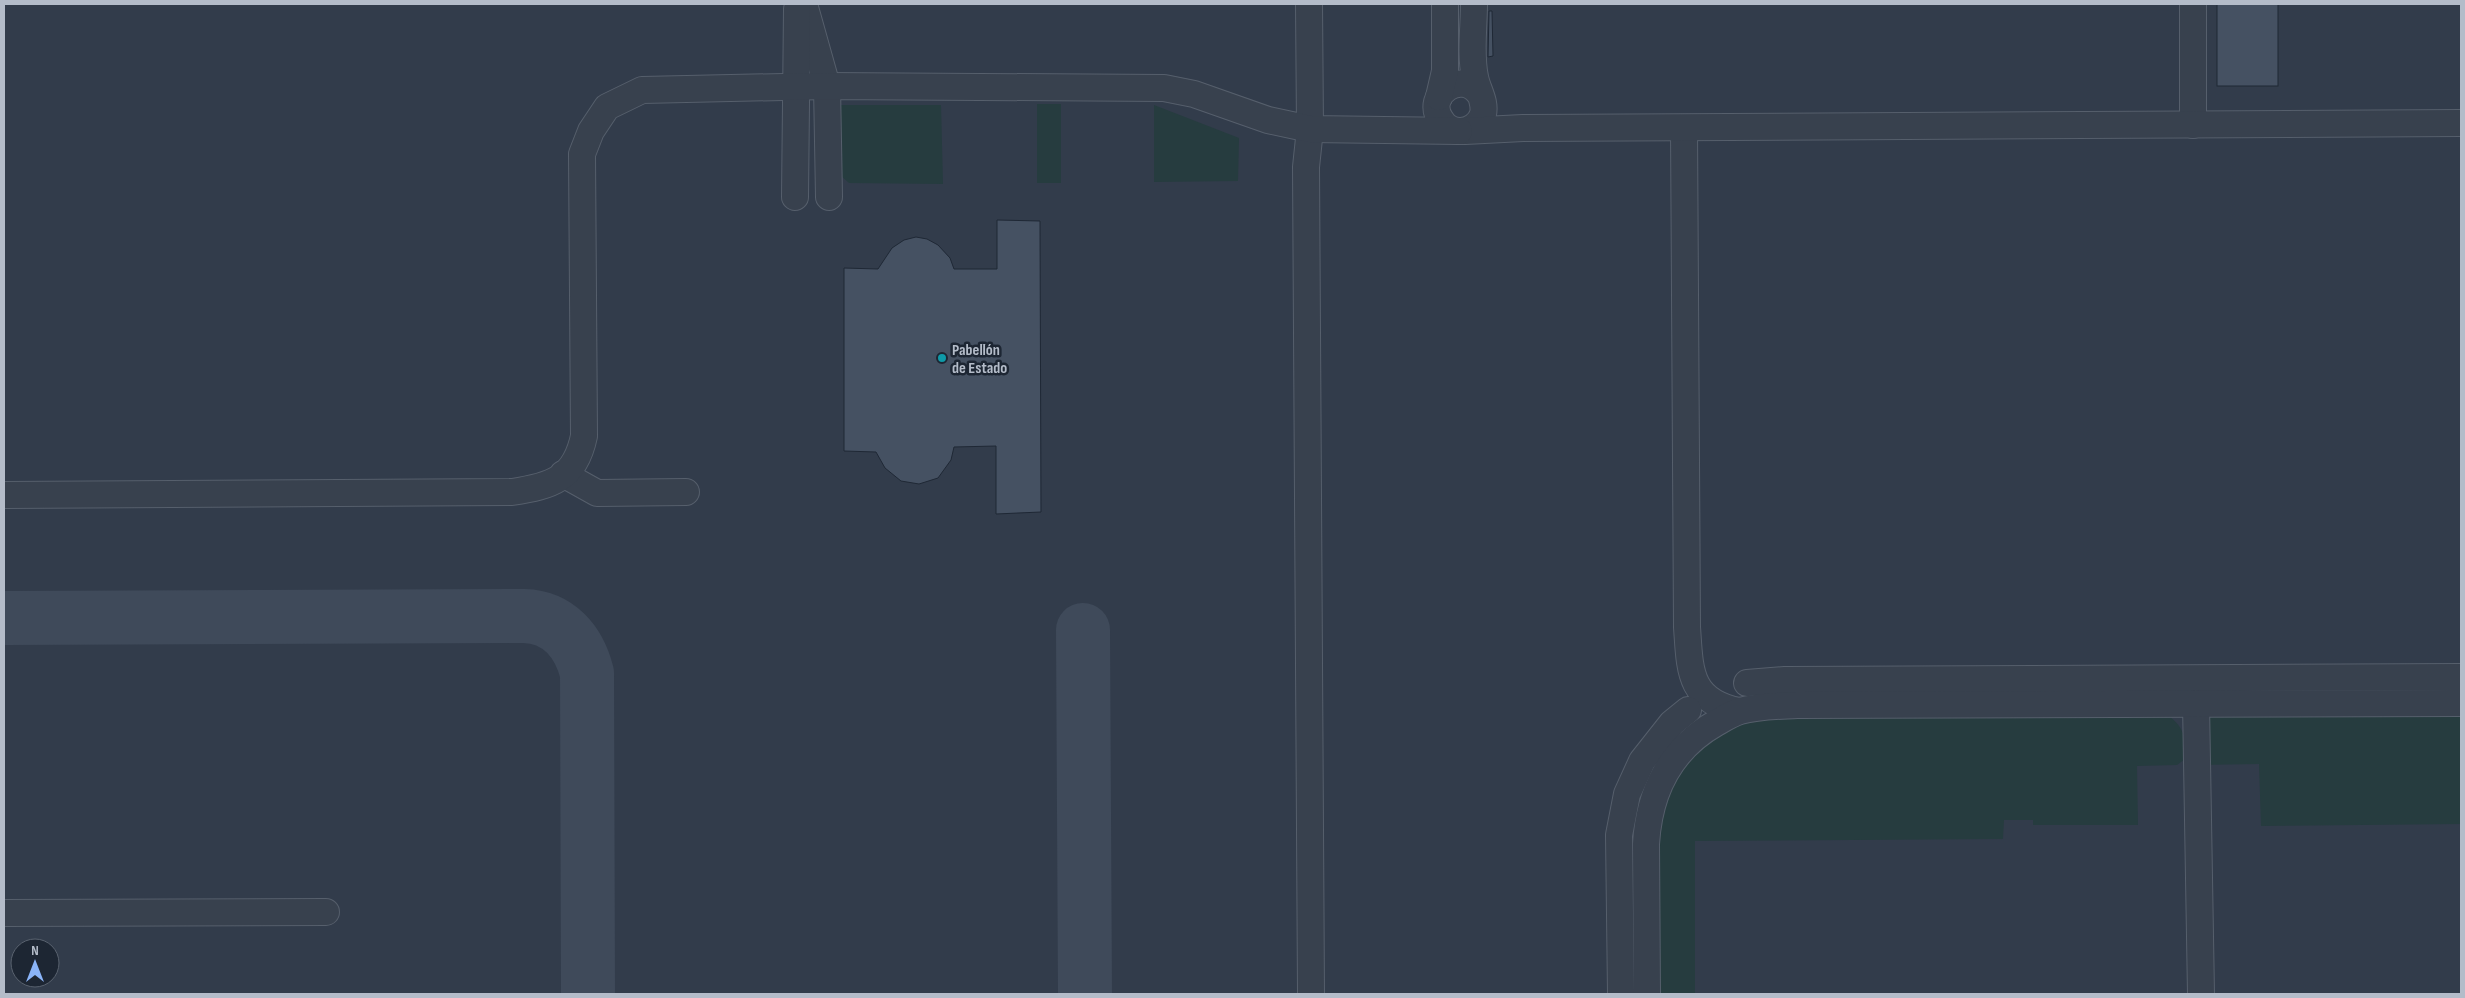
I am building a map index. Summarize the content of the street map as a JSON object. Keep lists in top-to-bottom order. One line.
{"places":["Pabellón de Estado"],"north":"top"}
